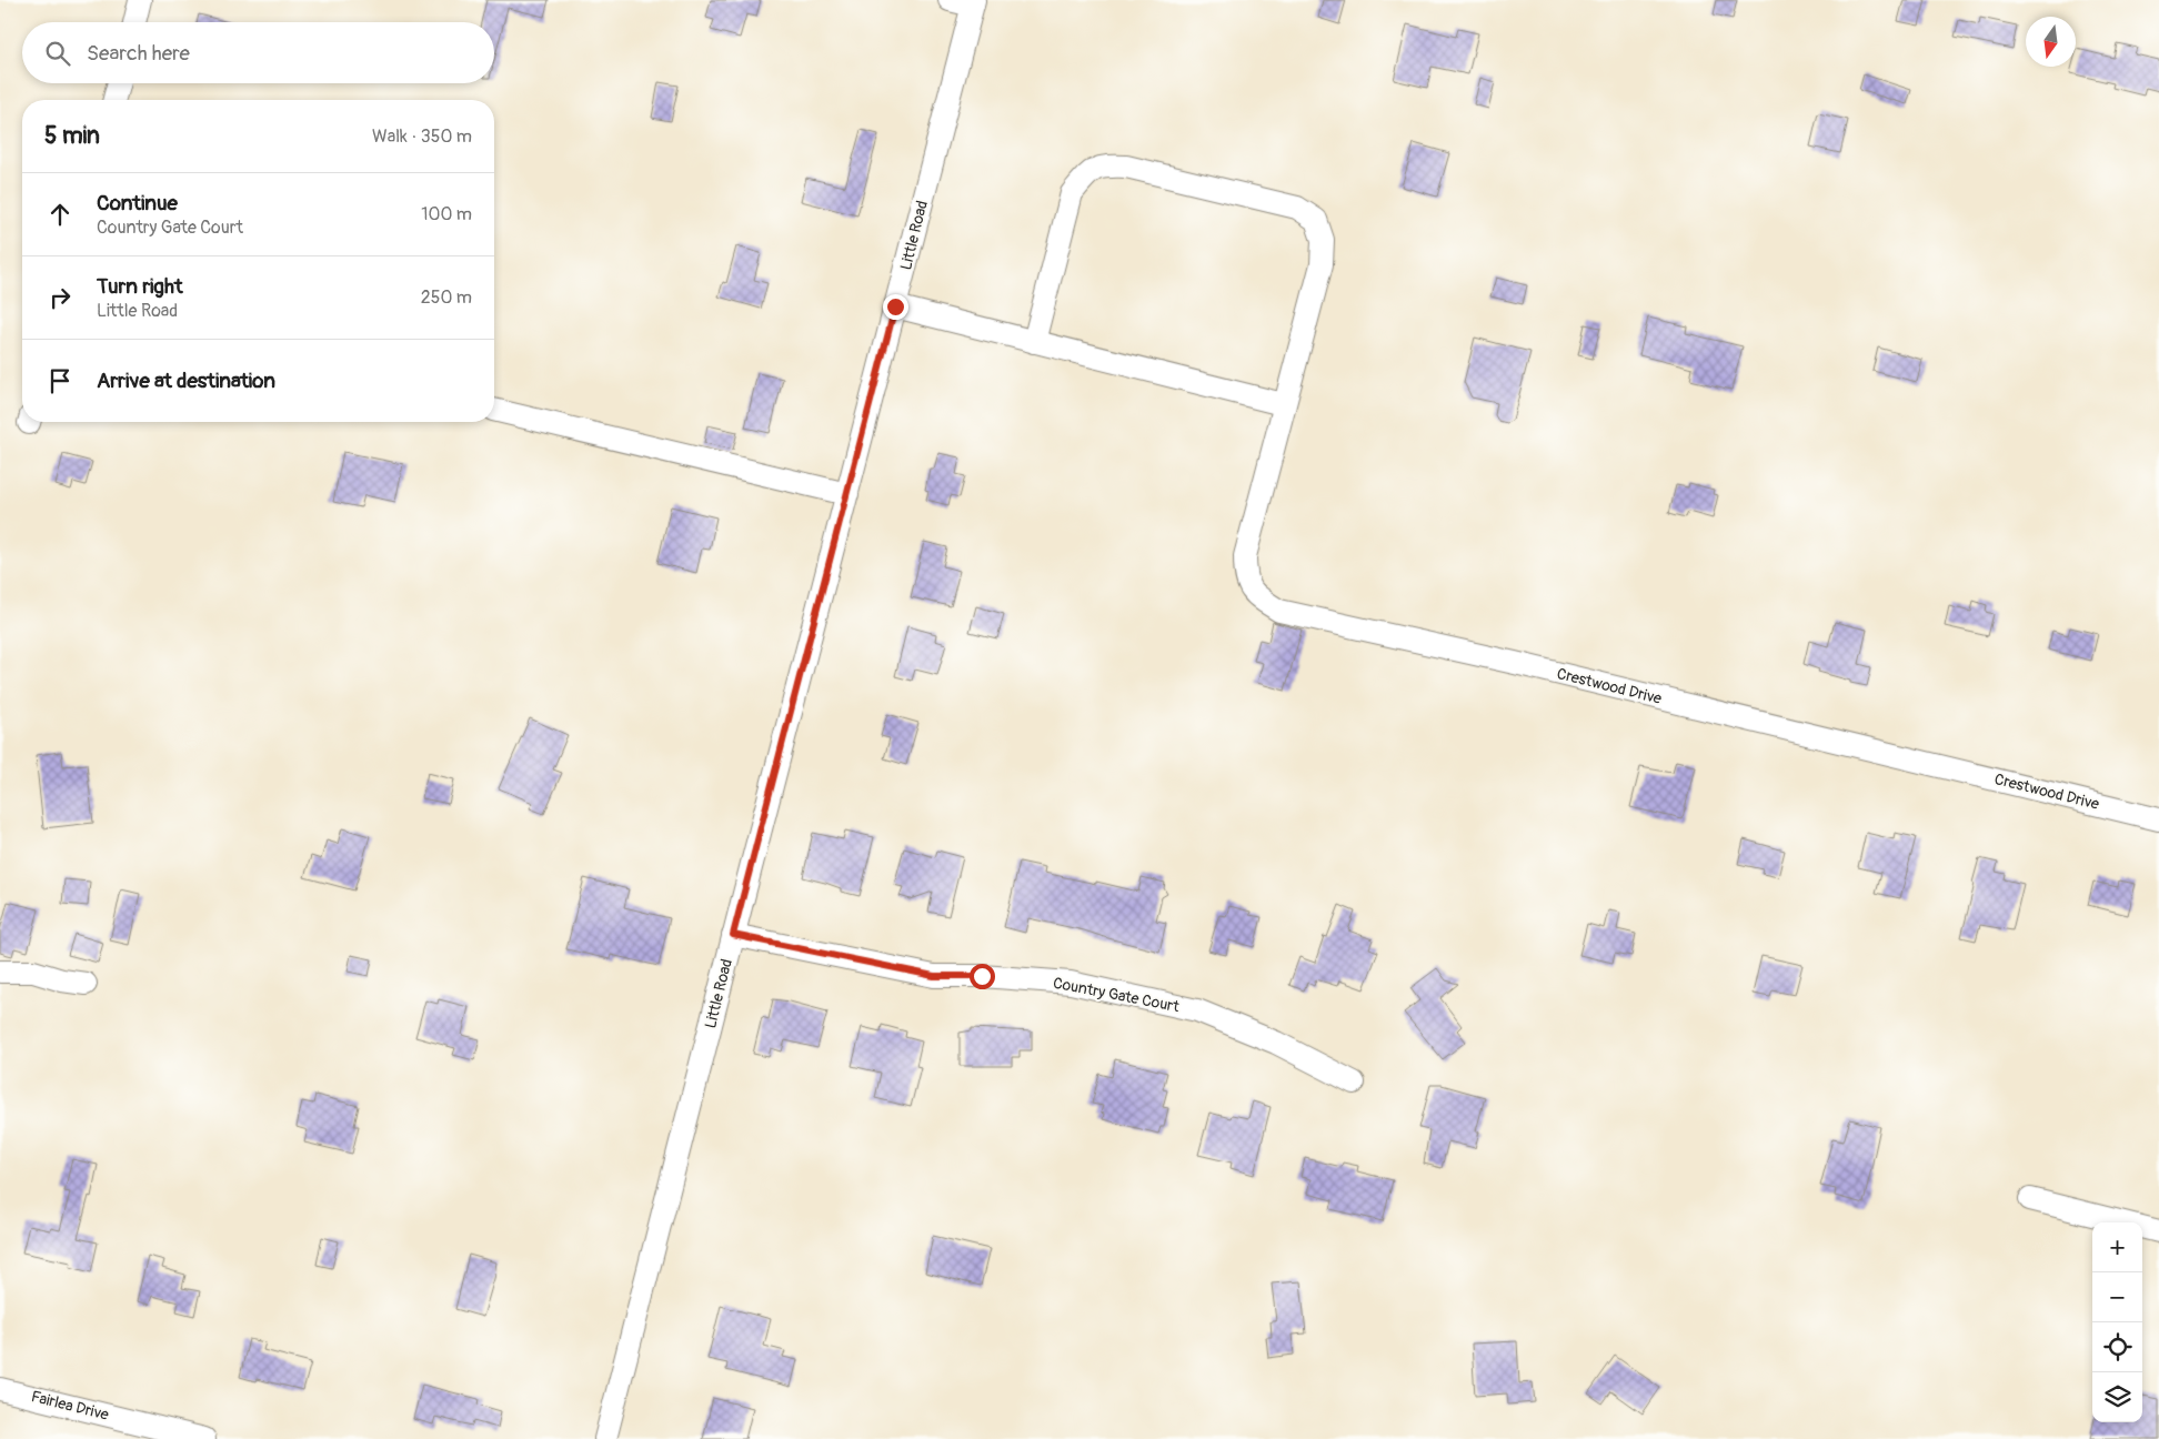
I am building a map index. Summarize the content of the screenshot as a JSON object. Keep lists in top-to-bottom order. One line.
{"streets":{"street":["Little Road","Crestwood Drive","Country Gate Court","Fairlea Drive"]},"crossings":[["Little Road","Country Gate Court"]],"north":"bottom","page":{"search":"Search here","heading":["5 min","Walk · 350 m"],"list":[["Continue","Country Gate Court","100 m"],["Turn right","Little Road","250 m"],"Arrive at destination"],"map_buttons":["+","−"]}}
